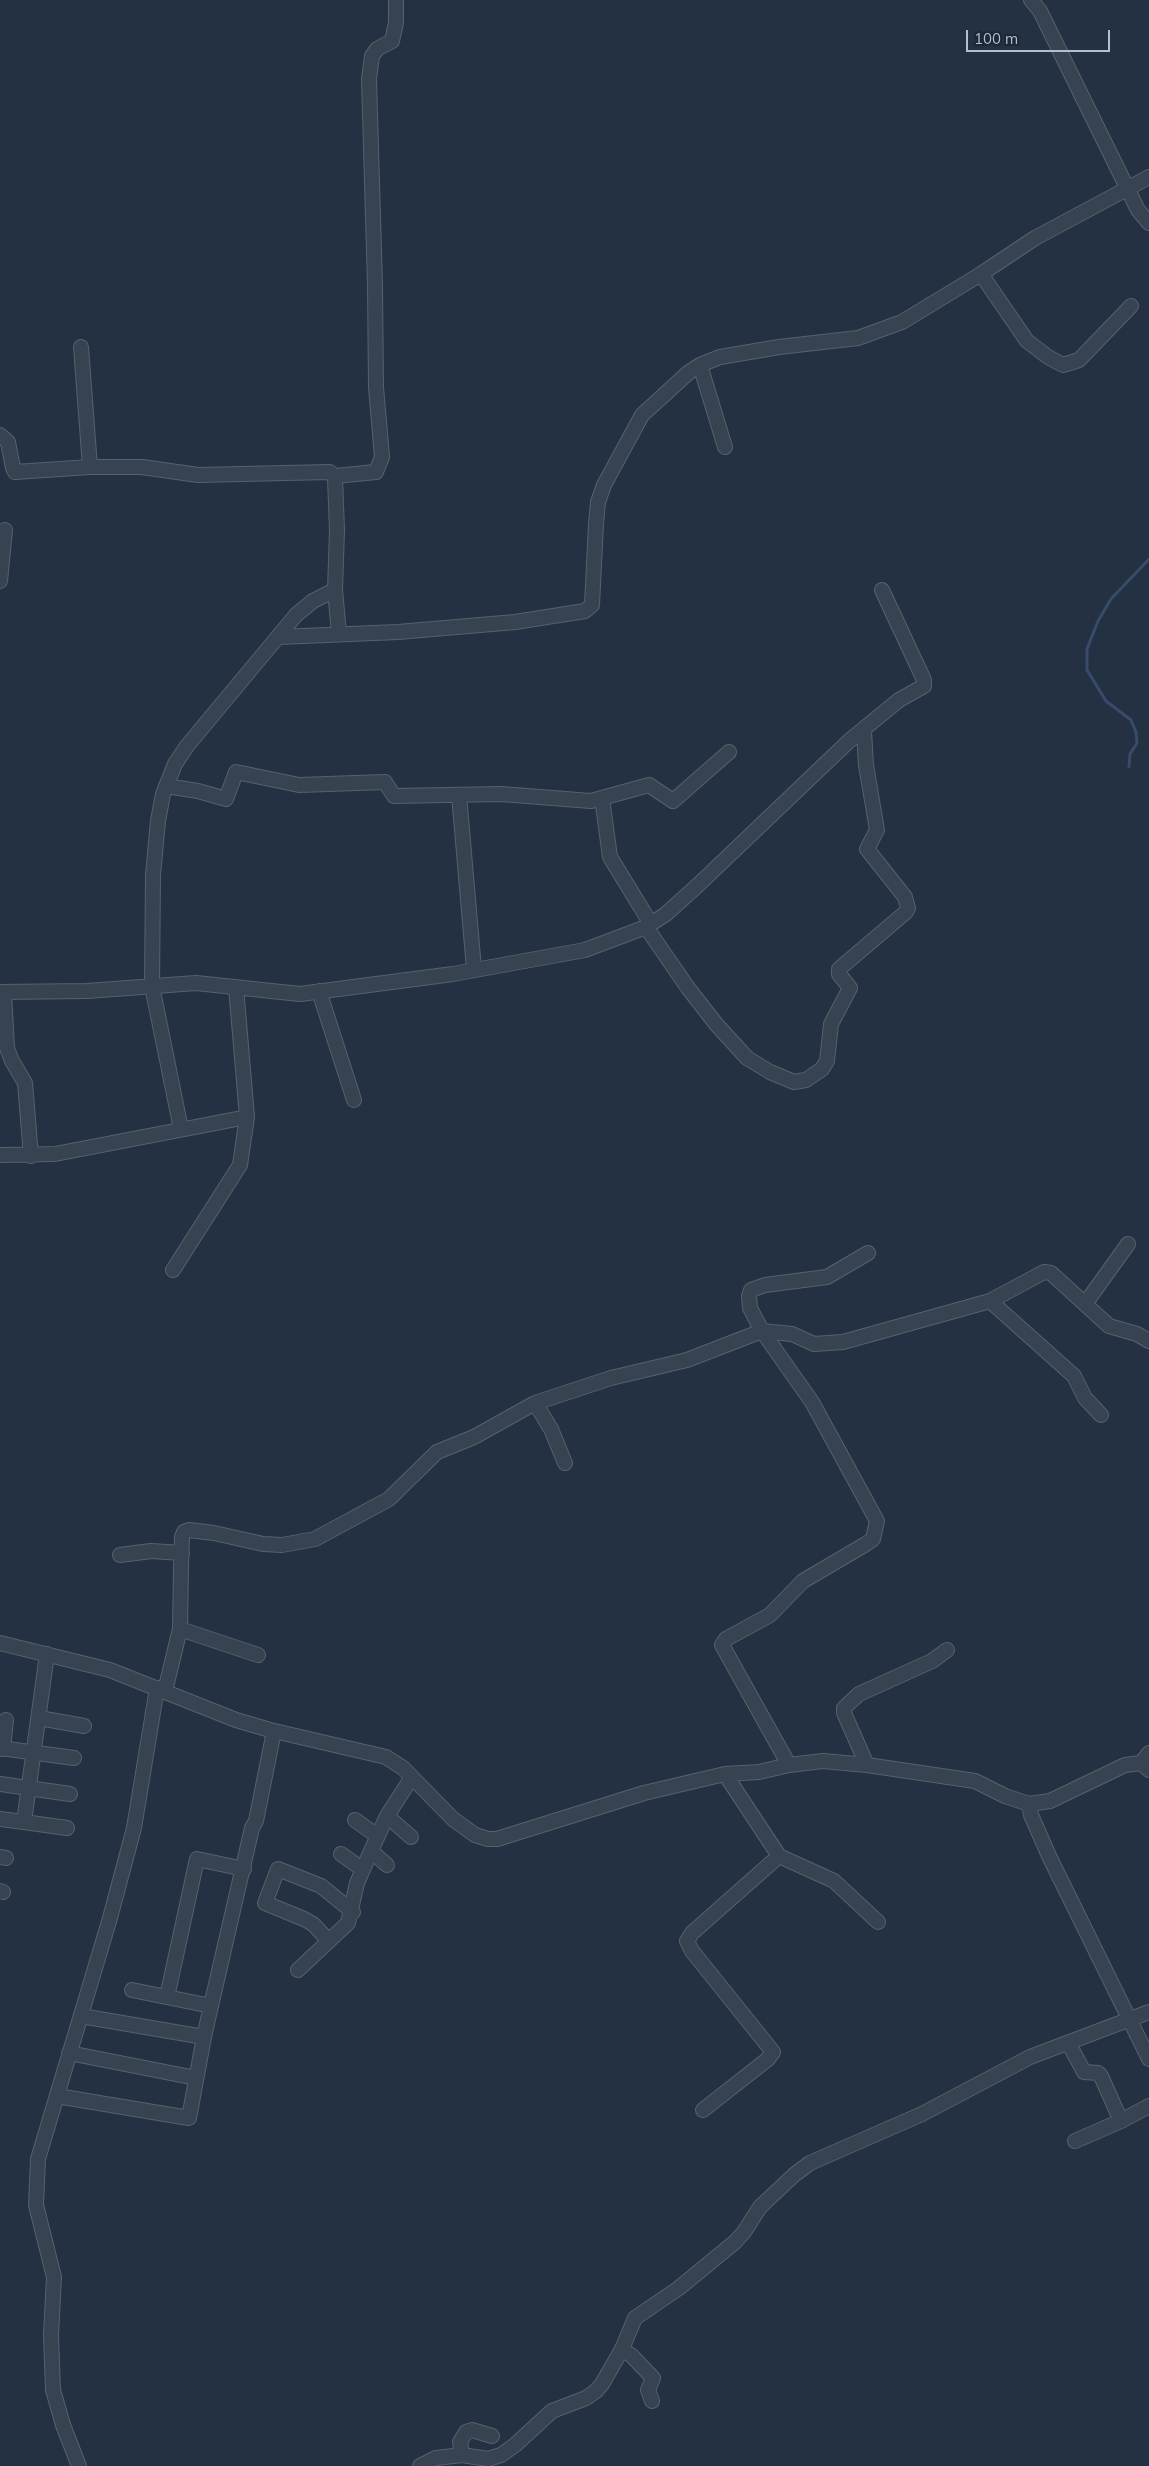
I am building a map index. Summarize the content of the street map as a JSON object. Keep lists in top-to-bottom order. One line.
{"scale_bar":"100 m"}
